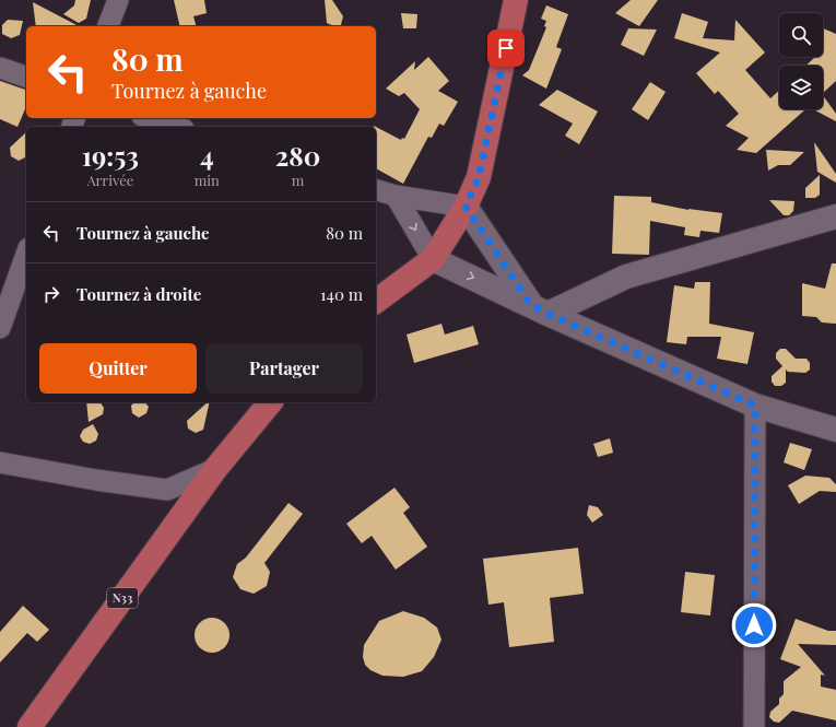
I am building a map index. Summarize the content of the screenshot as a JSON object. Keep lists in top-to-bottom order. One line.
{"streets":{"main road":["N33"]},"page":{"turn":["80 m","Tournez à gauche"],"eta":["19:53","Arrivée","4","min","280","m"],"list":[{"name":"Tournez à gauche","value":"80 m"},{"name":"Tournez à droite","value":"140 m"}],"buttons":["Quitter","Partager"]}}
